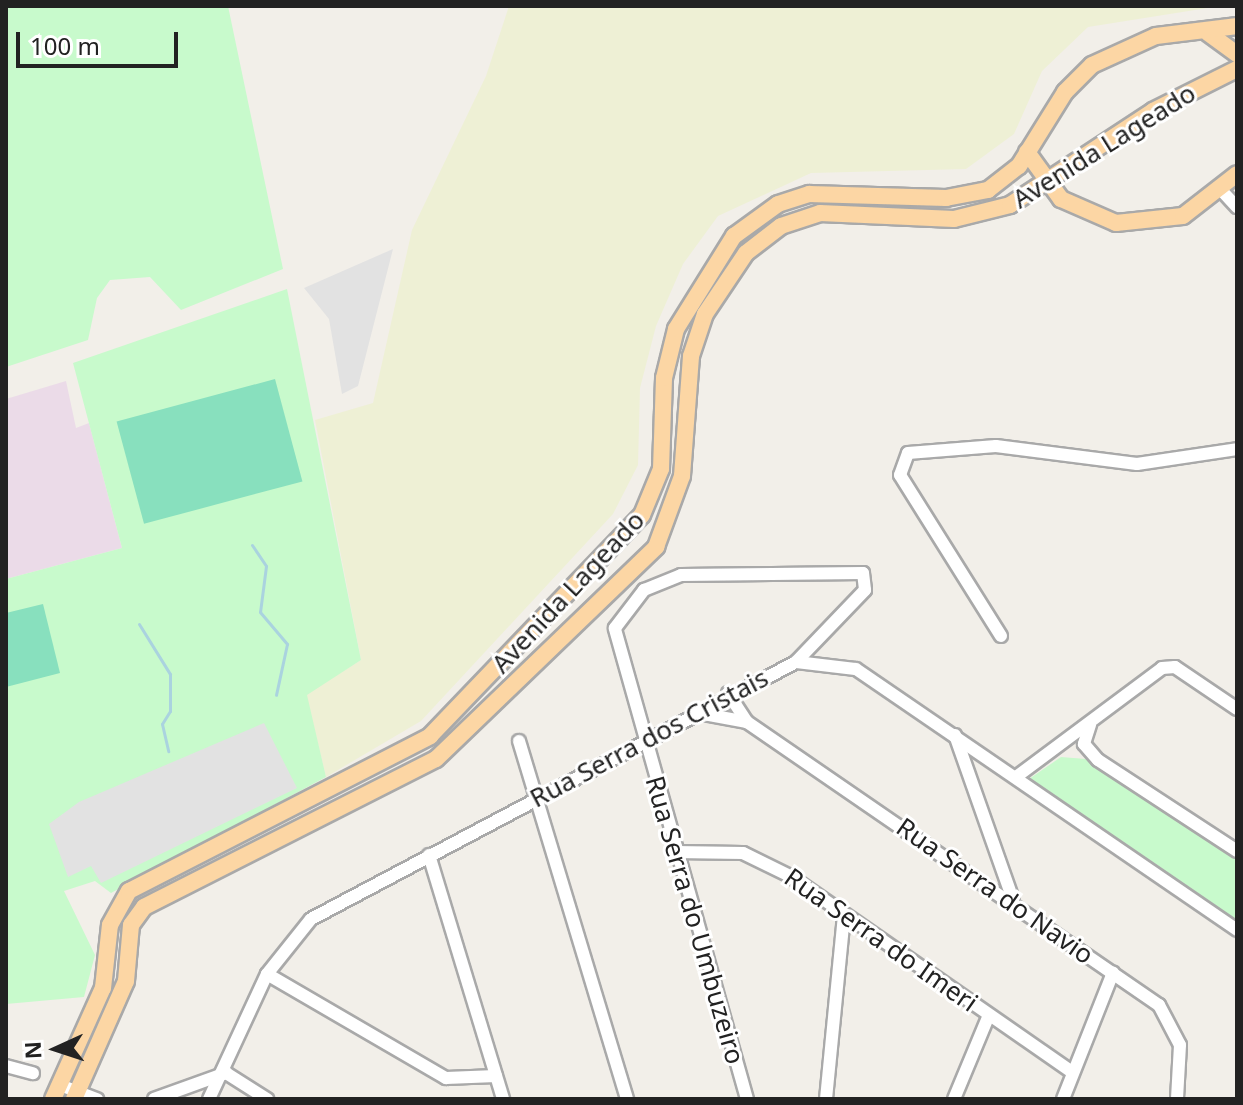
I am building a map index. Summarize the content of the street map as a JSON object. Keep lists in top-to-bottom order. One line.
{"streets":{"main road":["Avenida Lageado"],"street":["Rua Serra dos Cristais","Rua Serra do Navio","Rua Serra do Umbuzeiro","Rua Serra do Imeri"]},"crossings":[["Rua Serra dos Cristais","Rua Serra do Navio"],["Rua Serra dos Cristais","Rua Serra do Umbuzeiro"],["Rua Serra do Umbuzeiro","Rua Serra do Imeri"]],"scale_bar":"100 m","north":"left"}
